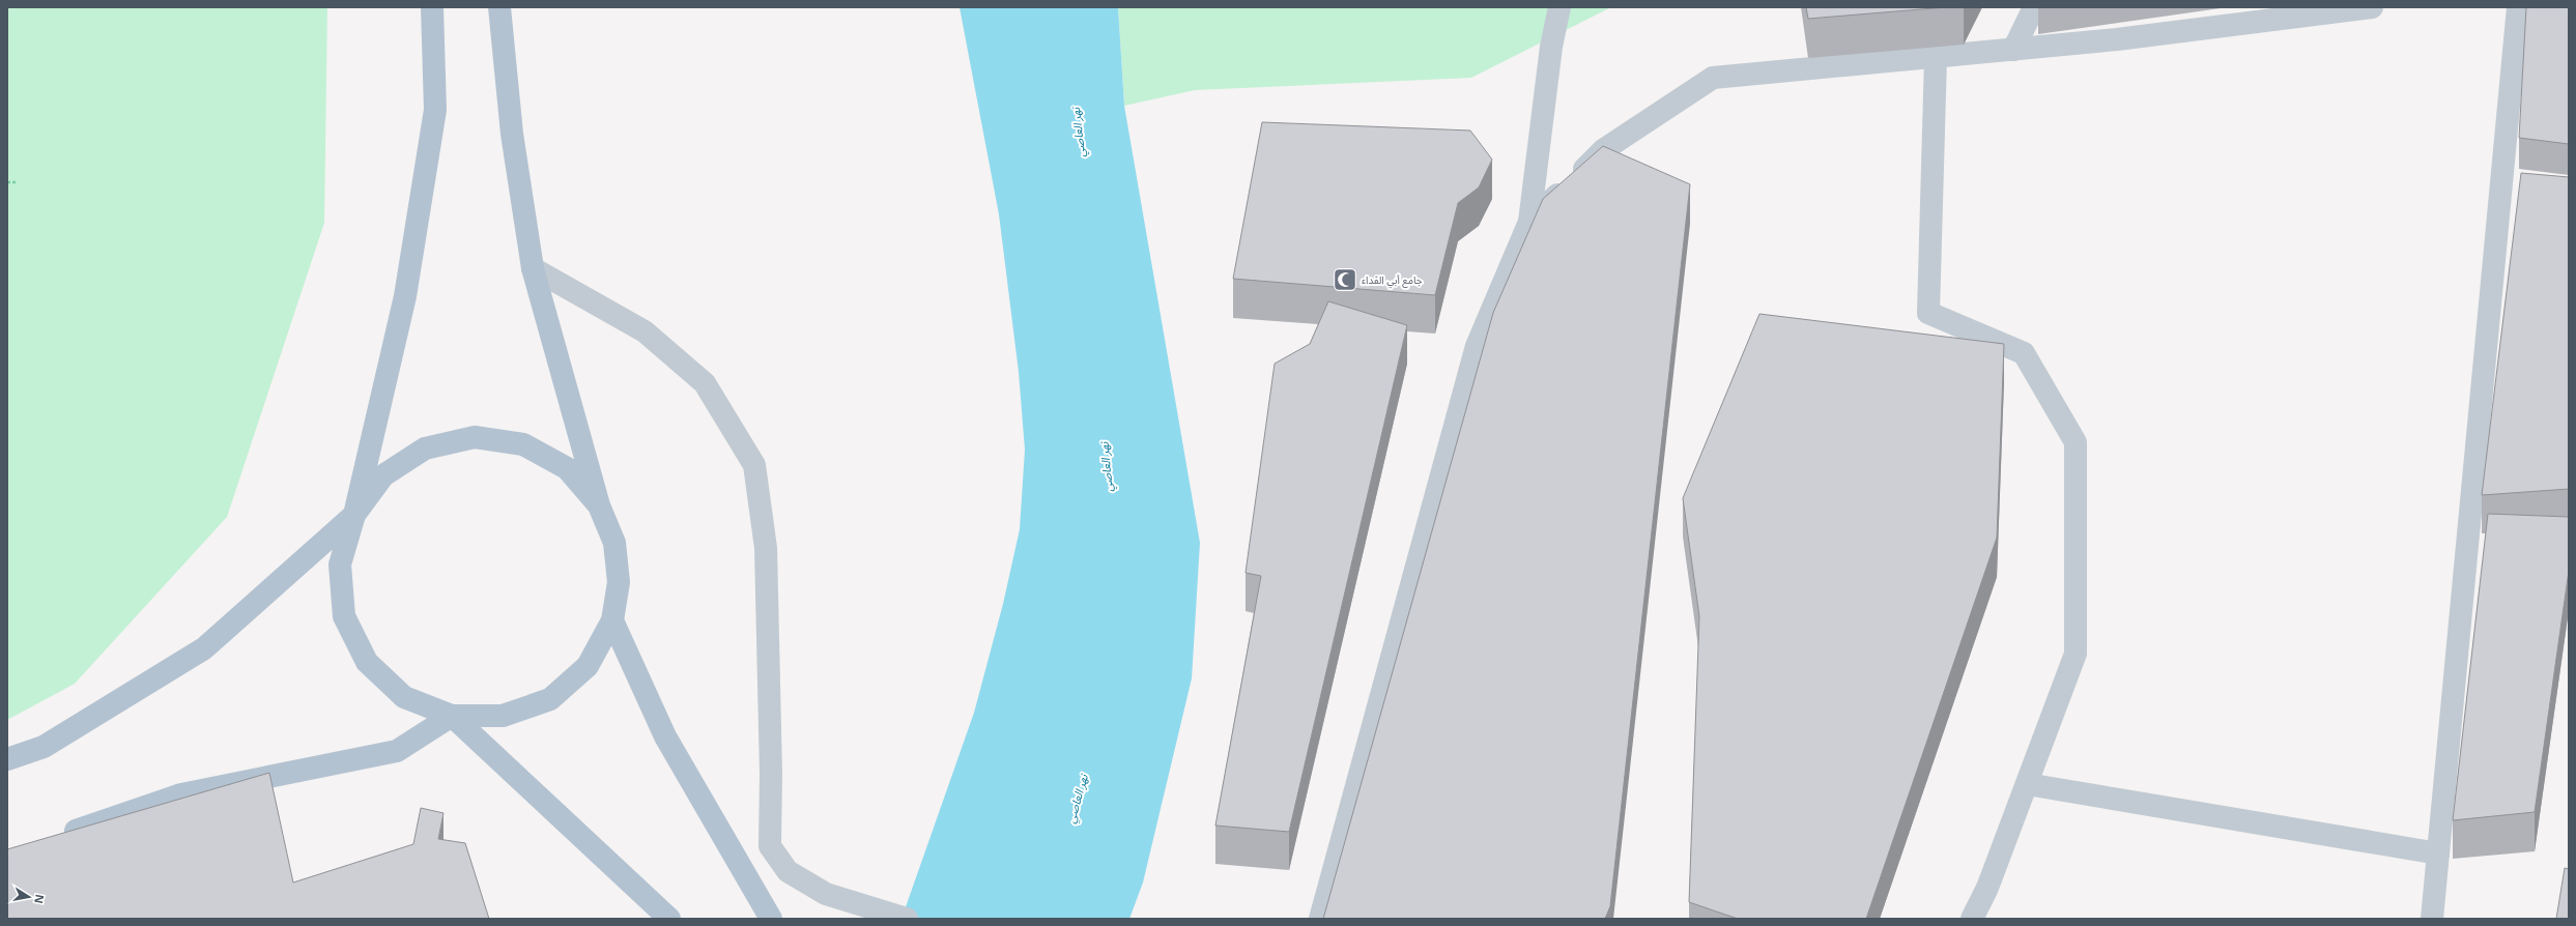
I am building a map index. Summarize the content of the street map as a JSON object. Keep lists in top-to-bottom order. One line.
{"water":["نهر العاصي"],"places":{"mosque":["جامع أبي الفداء"]},"north":"right"}
